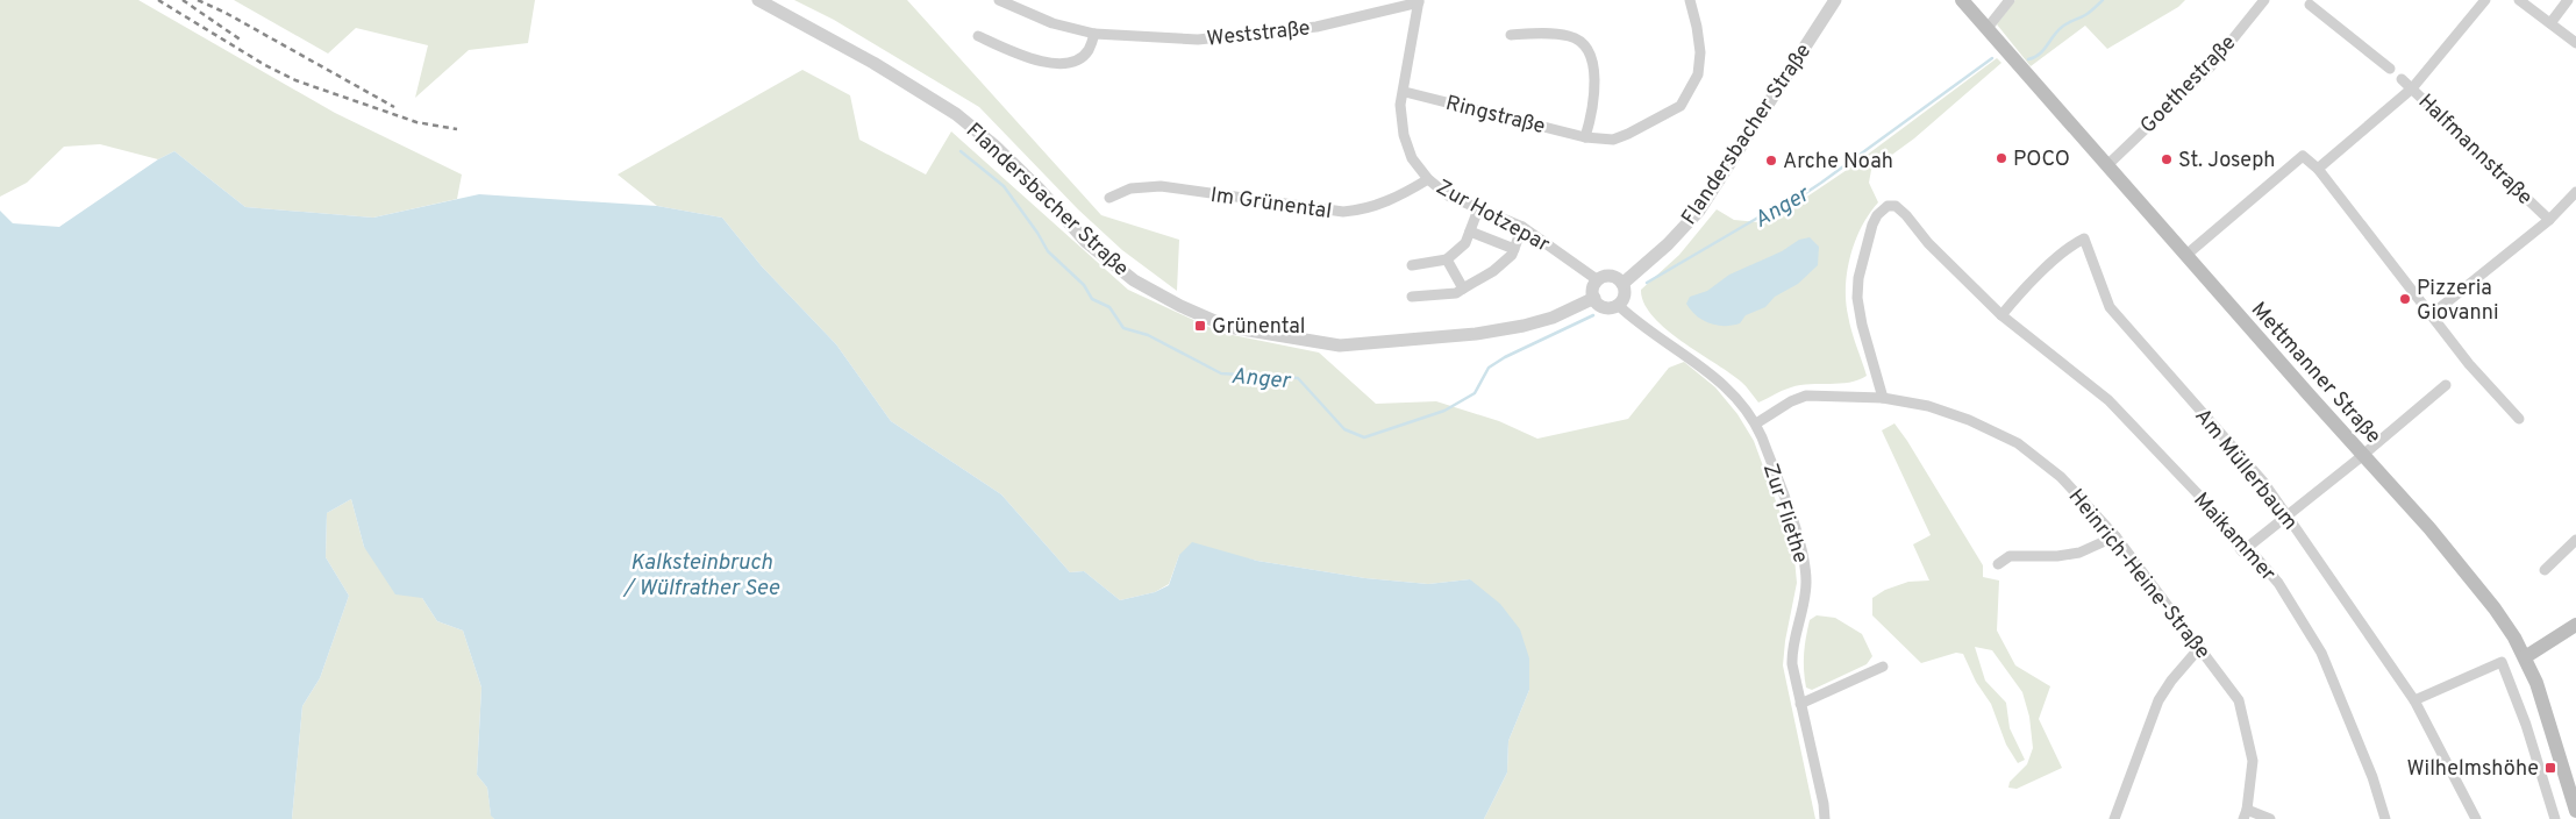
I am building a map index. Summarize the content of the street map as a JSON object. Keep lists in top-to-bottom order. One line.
{"streets":{"main road":["Mettmanner Straße"],"street":["Weststraße","Goethestraße","Ringstraße","Flandersbacher Straße","Halfmannstraße","Im Grünental","Zur Hotzepar","Am Müllerbaum","Zur Fliethe","Maikammer","Heinrich-Heine-Straße"]},"crossings":[["Weststraße","Zur Hotzepar"],["Goethestraße","Mettmanner Straße"],["Ringstraße","Zur Hotzepar"],["Flandersbacher Straße","Zur Hotzepar"],["Flandersbacher Straße","Zur Fliethe"],["Im Grünental","Zur Hotzepar"],["Zur Hotzepar","Zur Fliethe"],["Am Müllerbaum","Maikammer"],["Zur Fliethe","Heinrich-Heine-Straße"],["Maikammer","Heinrich-Heine-Straße"]],"water":["Anger","Kalksteinbruch / Wülfrather See"],"places":{"other":["POCO","St. Joseph","Arche Noah","Pizzeria Giovanni"],"transit":["Grünental","Wilhelmshöhe"]}}
